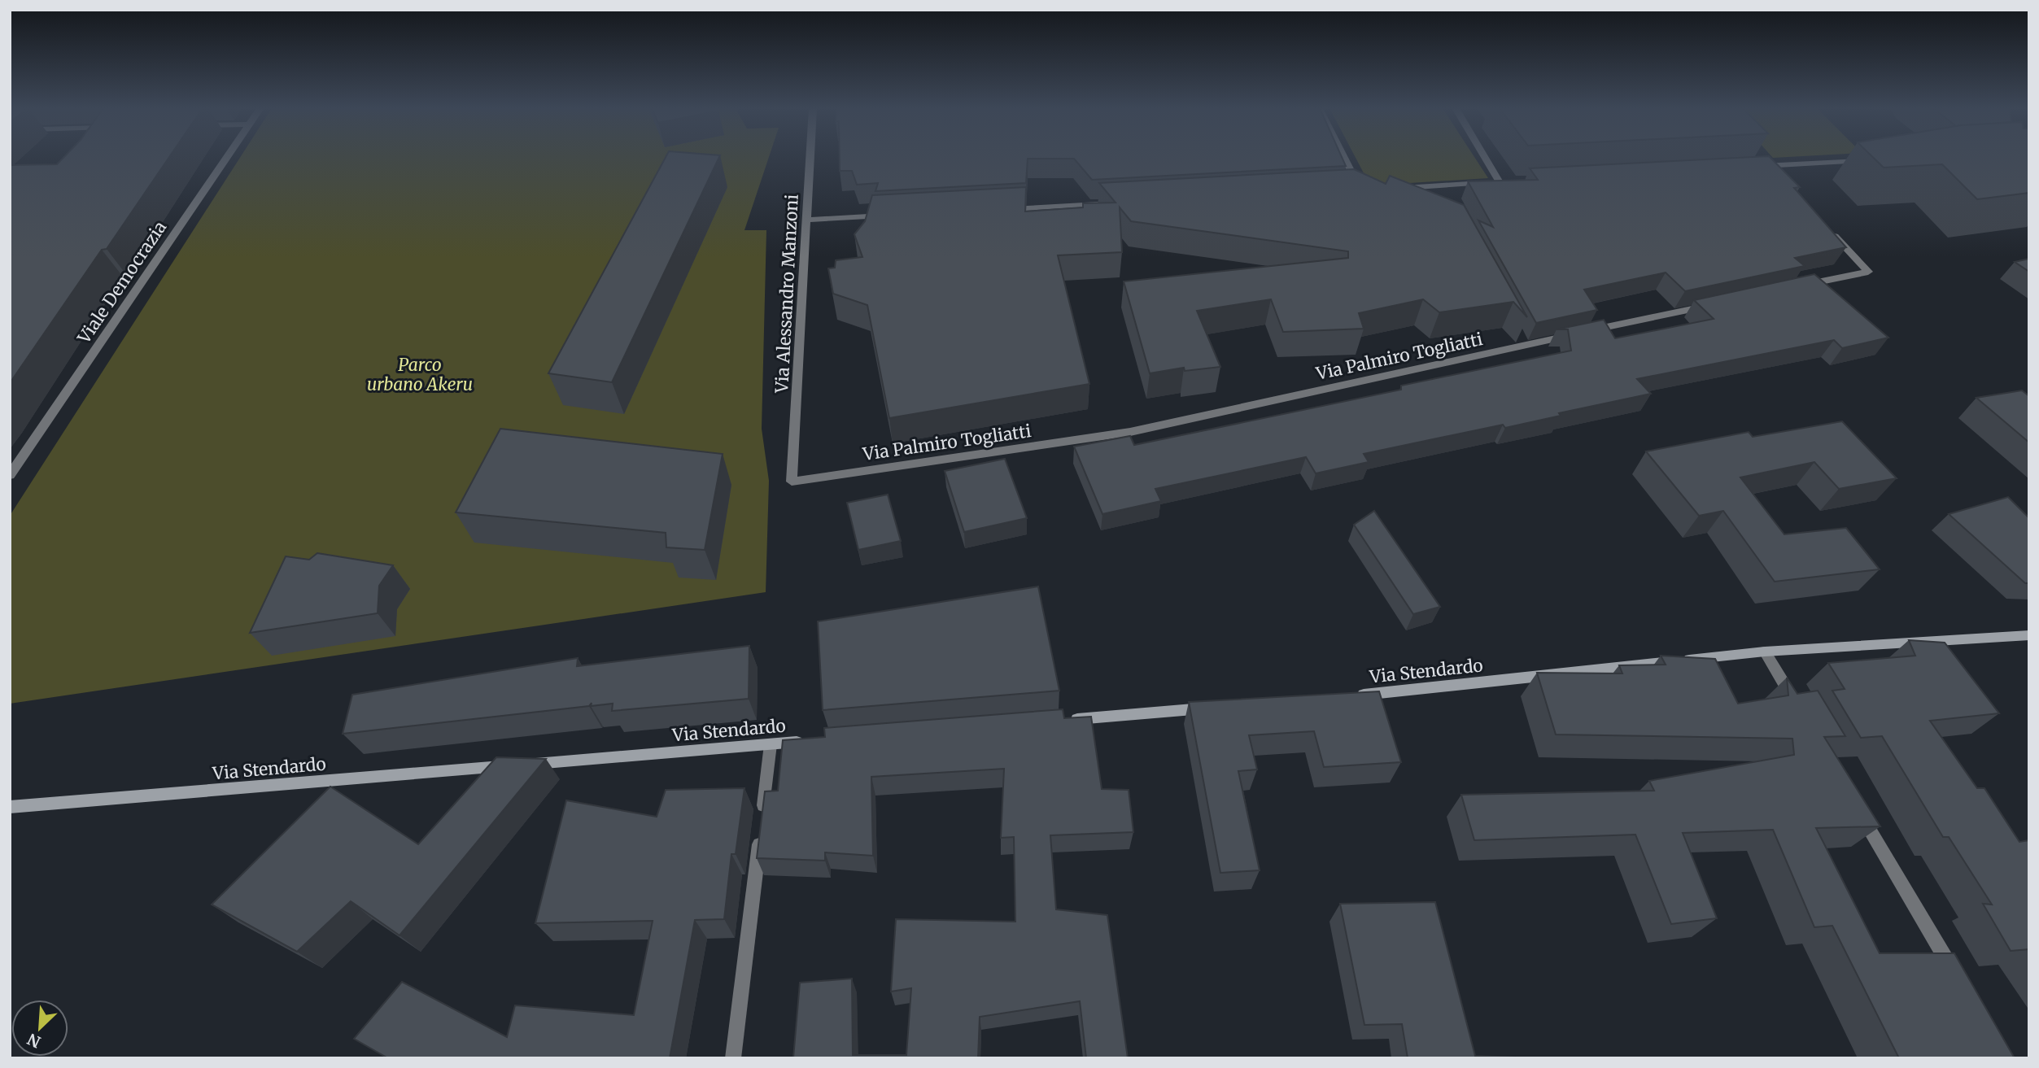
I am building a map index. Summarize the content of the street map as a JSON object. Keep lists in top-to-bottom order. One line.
{"streets":{"street":["Viale Democrazia","Via Alessandro Manzoni","Via Palmiro Togliatti","Via Stendardo"]},"crossings":[["Via Alessandro Manzoni","Via Palmiro Togliatti"]],"parks":["Parco urbano Akeru"],"north":"bottom left"}
